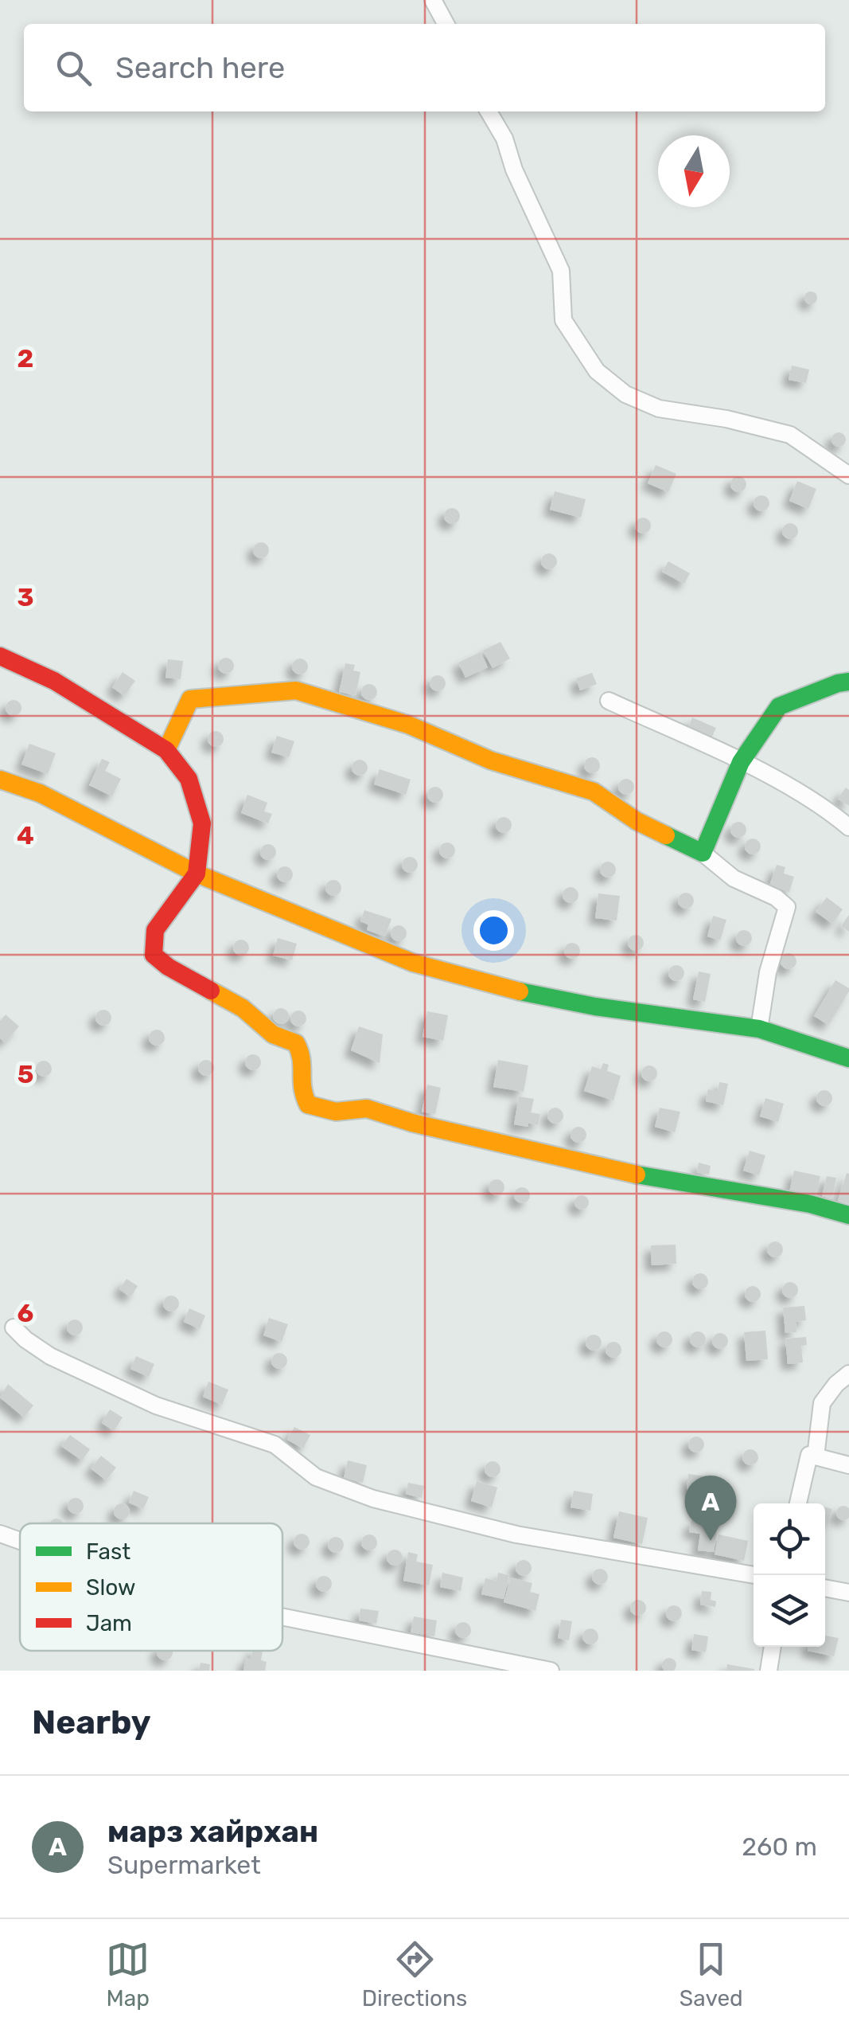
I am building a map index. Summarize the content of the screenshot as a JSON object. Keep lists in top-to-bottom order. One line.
{"legend":["Fast","Slow","Jam"],"north":"bottom","page":{"search":"Search here","pins":"A","heading":"Nearby","list":[{"mark":"A","name":"марз хайрхан","note":"Supermarket","value":"260 m"}],"nav":["Map","Directions","Saved"]},"grid":{"rows":["2","3","4","5","6"]}}
